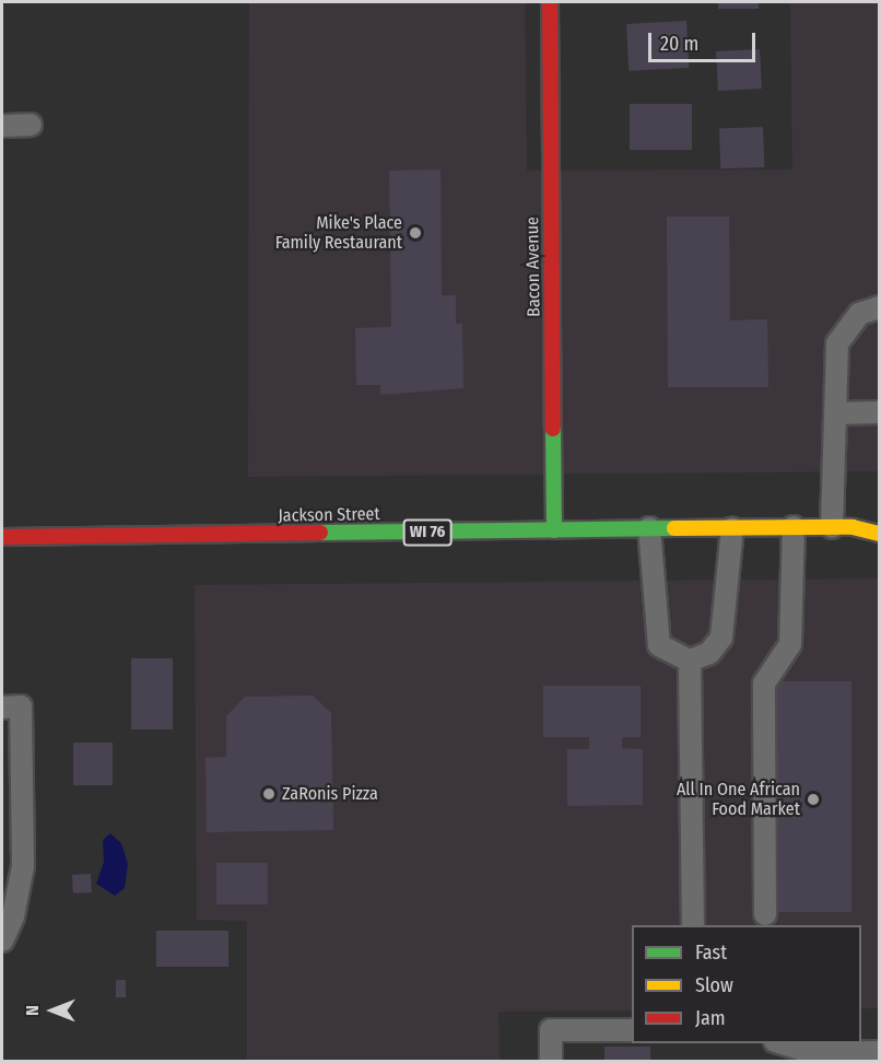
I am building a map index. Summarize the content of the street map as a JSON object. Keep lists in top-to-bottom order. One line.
{"streets":{"main road":["Bacon Avenue","Jackson Street","WI 76"]},"crossings":[["Bacon Avenue","Jackson Street"]],"places":["Mike's Place Family Restaurant","ZaRonis Pizza","All In One African Food Market"],"legend":["Fast","Slow","Jam"],"scale_bar":"20 m","north":"left"}
